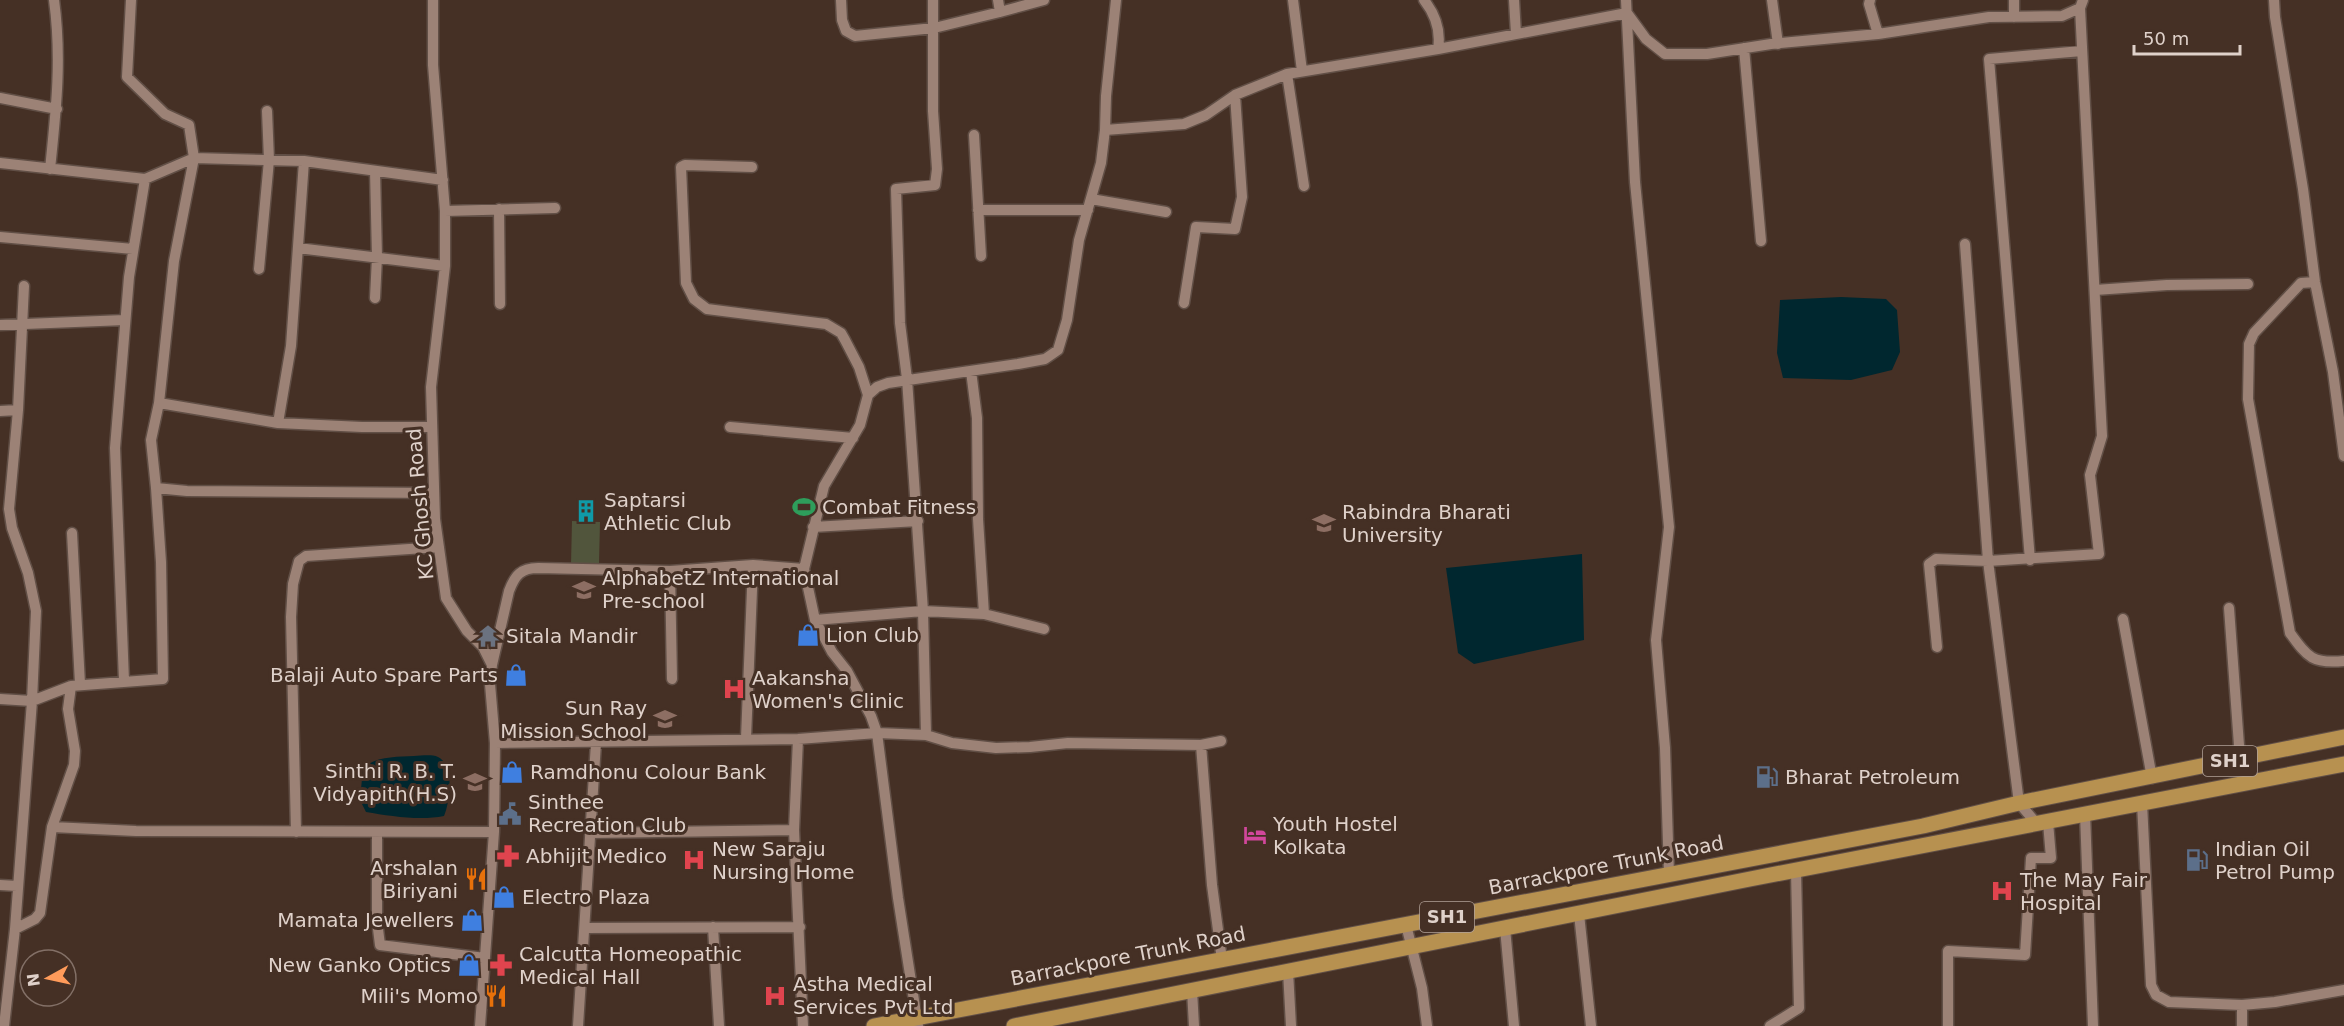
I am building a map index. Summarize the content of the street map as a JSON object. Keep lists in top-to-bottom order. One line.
{"streets":{"main road":["SH1","Barrackpore Trunk Road"],"street":["KC Ghosh Road"]},"places":{"sports":["Combat Fitness"],"building":["Saptarsi Athletic Club"],"school or university":["Rabindra Bharati University","AlphabetZ International Pre-school","Sun Ray Mission School","Sinthi R. B. T. Vidyapith(H.S)"],"shop":["Lion Club","Balaji Auto Spare Parts","Ramdhonu Colour Bank","Electro Plaza","Mamata Jewellers","New Ganko Optics"],"temple":["Sitala Mandir"],"hospital":["Aakansha Women's Clinic","New Saraju Nursing Home","The May Fair Hospital","Astha Medical Services Pvt Ltd"],"fuel station":["Bharat Petroleum","Indian Oil Petrol Pump"],"public building":["Sinthee Recreation Club"],"hotel":["Youth Hostel Kolkata"],"pharmacy":["Abhijit Medico","Calcutta Homeopathic Medical Hall"],"restaurant":["Arshalan Biriyani","Mili's Momo"]},"scale_bar":"50 m","north":"left"}
